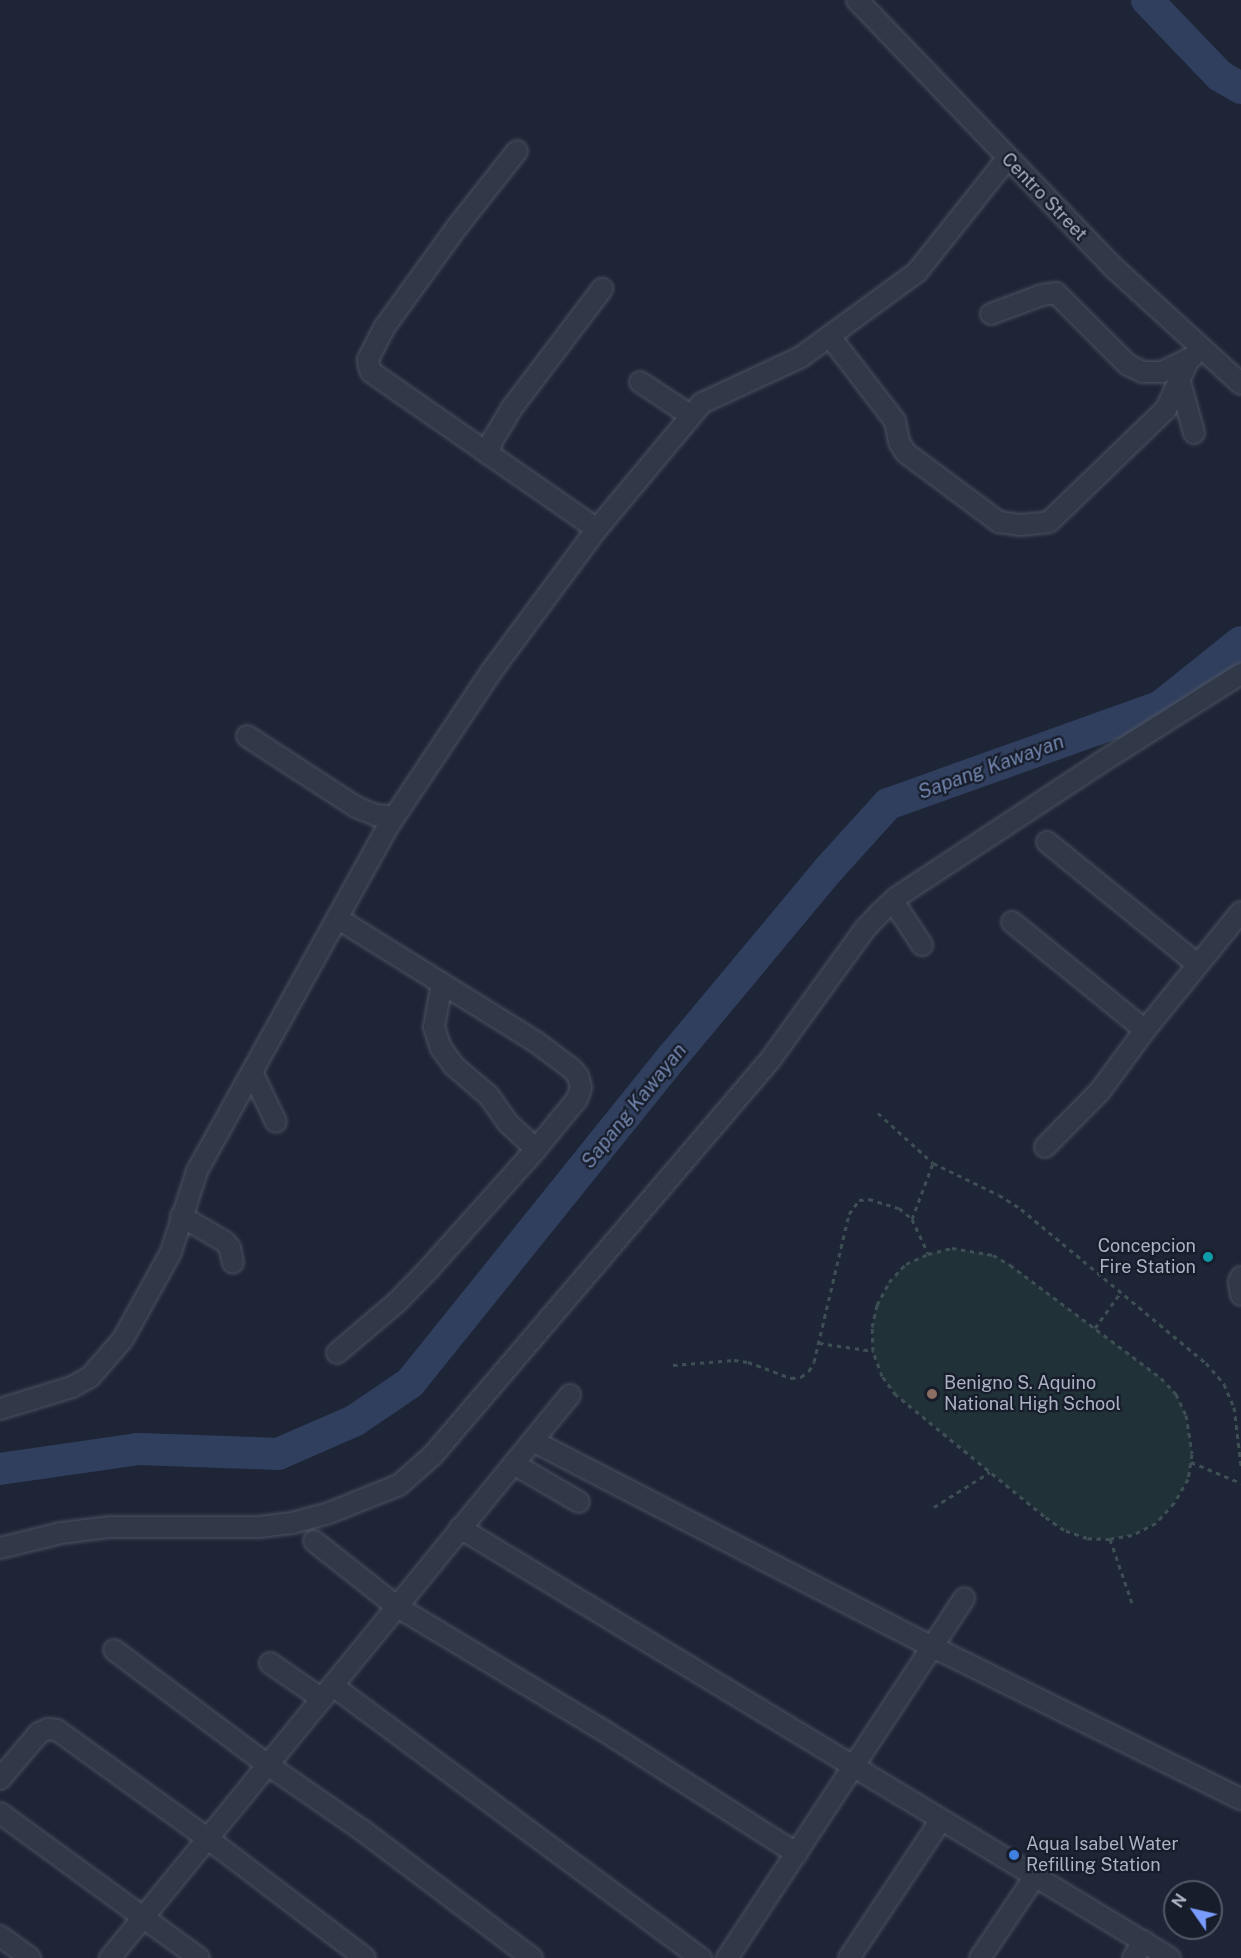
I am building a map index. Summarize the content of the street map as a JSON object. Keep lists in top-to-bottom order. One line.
{"streets":{"street":["Centro Street"]},"water":["Sapang Kawayan"],"places":["Concepcion Fire Station","Benigno S. Aquino National High School","Aqua Isabel Water Refilling Station"],"north":"top left"}
